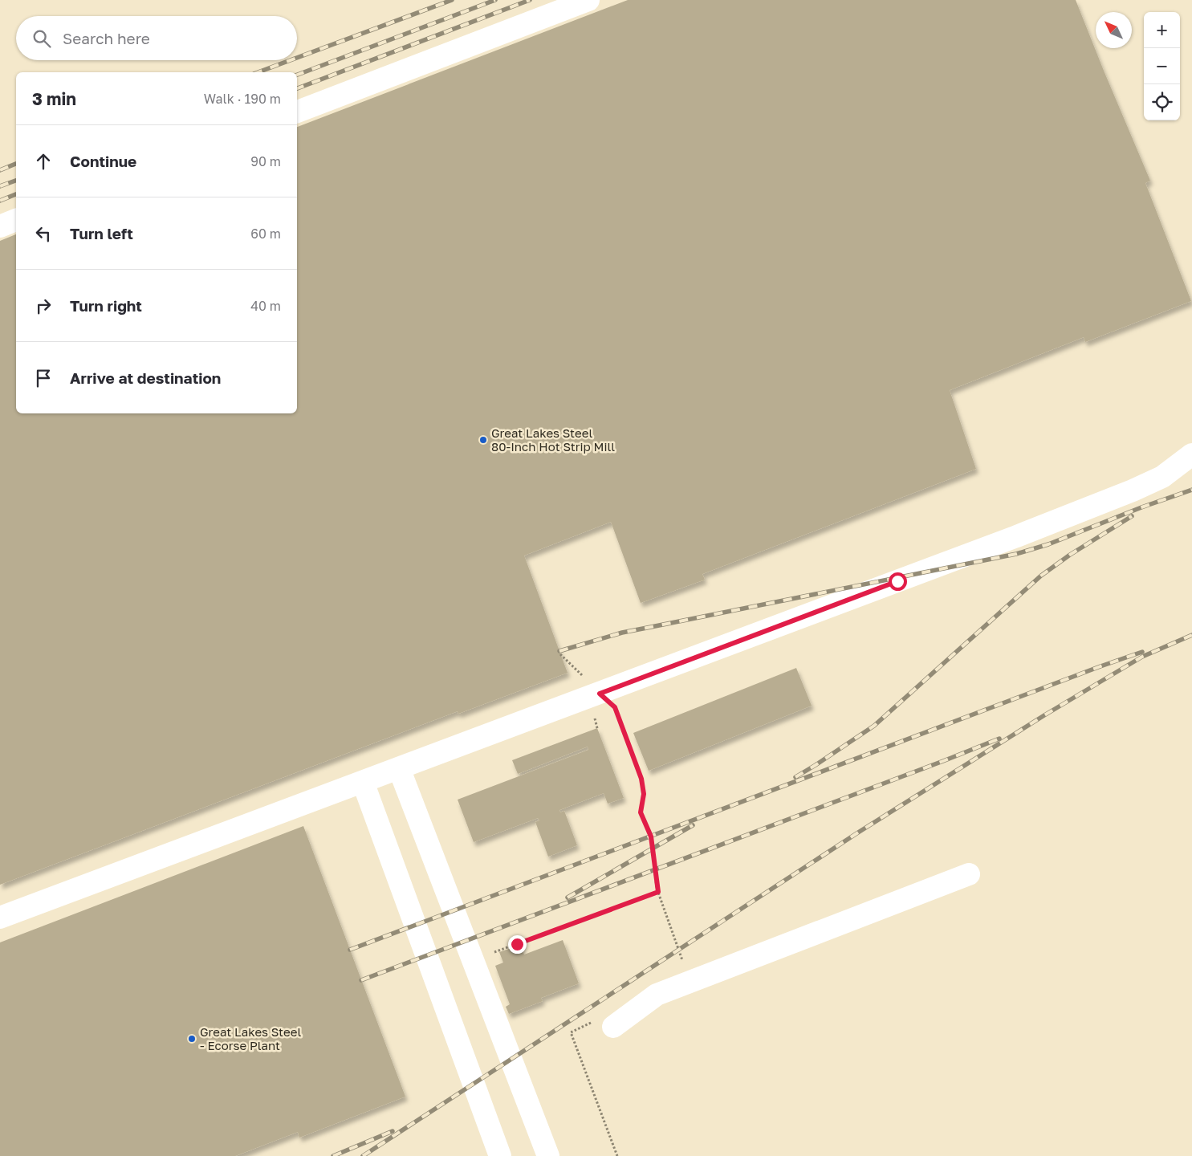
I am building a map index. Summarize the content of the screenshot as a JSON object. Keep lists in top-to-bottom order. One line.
{"places":["Great Lakes Steel 80-Inch Hot Strip Mill","Great Lakes Steel - Ecorse Plant"],"north":"top left","page":{"map_buttons":["+","−"],"search":"Search here","heading":["3 min","Walk · 190 m"],"list":[["Continue","90 m"],["Turn left","60 m"],["Turn right","40 m"],"Arrive at destination"]}}
